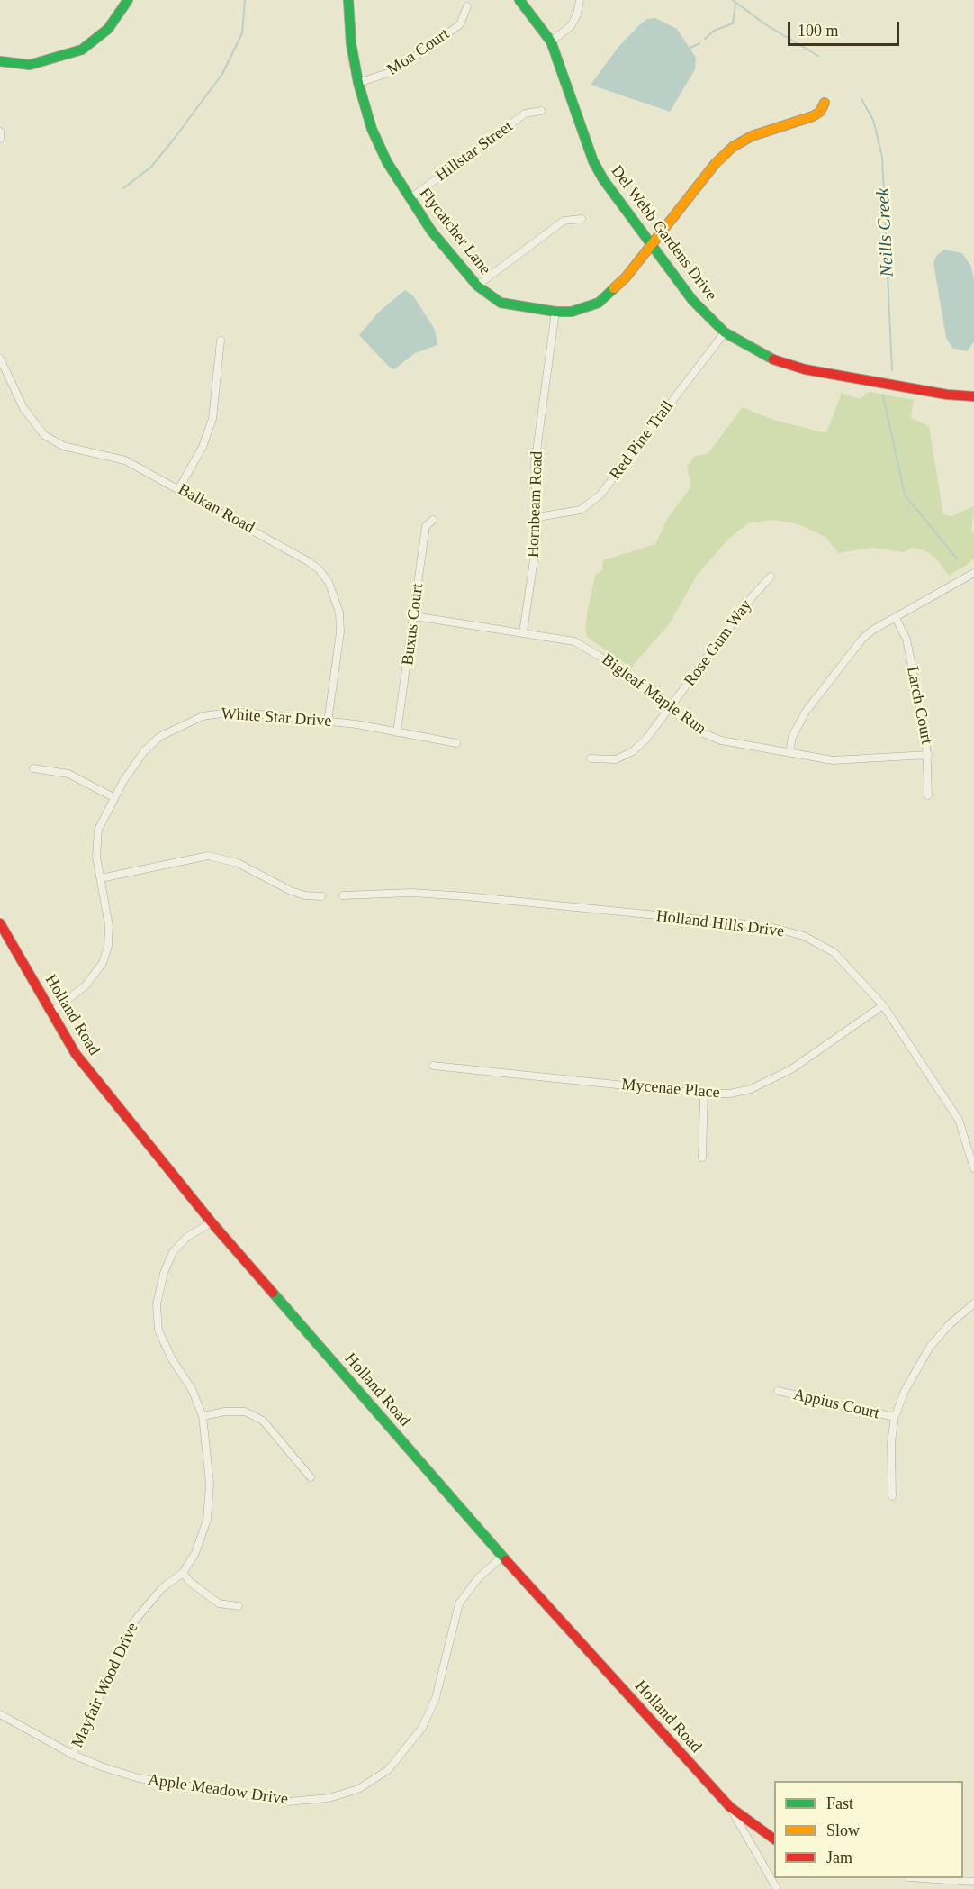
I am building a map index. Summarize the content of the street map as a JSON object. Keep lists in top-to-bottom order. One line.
{"streets":{"street":["Moa Court","Hillstar Street","Flycatcher Lane","Del Webb Gardens Drive","Red Pine Trail","Hornbeam Road","Balkan Road","Buxus Court","Rose Gum Way","Bigleaf Maple Run","Larch Court","White Star Drive","Holland Hills Drive","Holland Road","Mycenae Place","Appius Court","Mayfair Wood Drive","Apple Meadow Drive"]},"crossings":[["Moa Court","Flycatcher Lane"],["Hillstar Street","Flycatcher Lane"],["Flycatcher Lane","Del Webb Gardens Drive"],["Flycatcher Lane","Hornbeam Road"],["Del Webb Gardens Drive","Red Pine Trail"],["Red Pine Trail","Hornbeam Road"],["Hornbeam Road","Bigleaf Maple Run"],["Balkan Road","White Star Drive"],["Buxus Court","Bigleaf Maple Run"],["Buxus Court","White Star Drive"],["Rose Gum Way","Bigleaf Maple Run"],["Bigleaf Maple Run","Larch Court"],["White Star Drive","Holland Road"],["Holland Hills Drive","Mycenae Place"],["Holland Road","Mayfair Wood Drive"],["Holland Road","Apple Meadow Drive"],["Mayfair Wood Drive","Apple Meadow Drive"]],"water":["Neills Creek"],"legend":["Fast","Slow","Jam"],"scale_bar":"100 m"}
